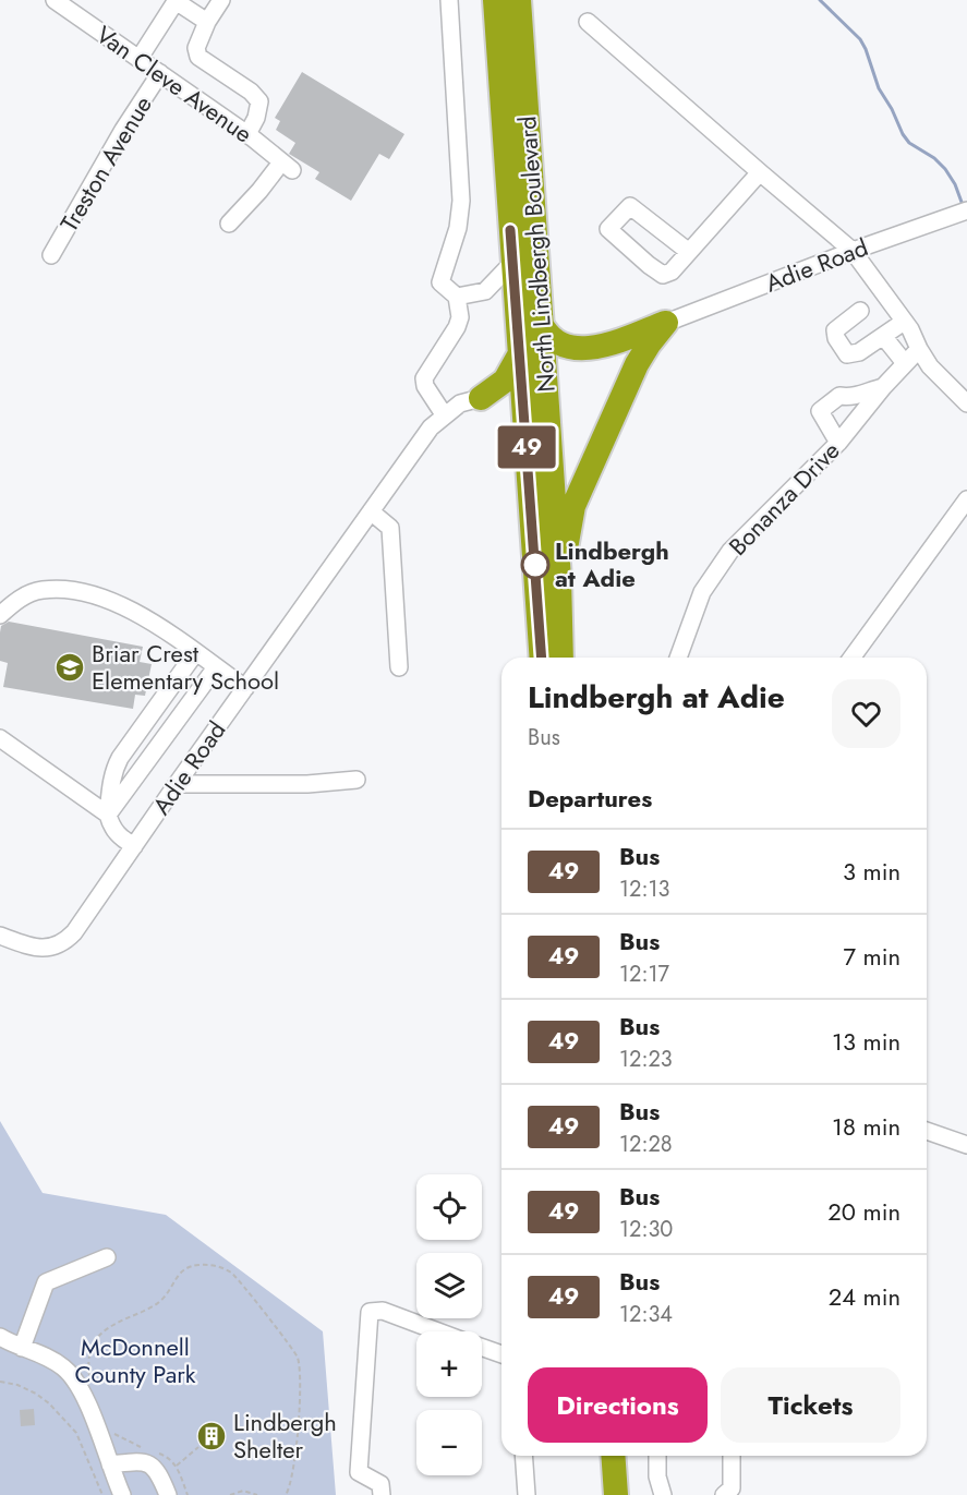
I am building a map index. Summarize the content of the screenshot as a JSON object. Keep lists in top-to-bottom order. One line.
{"streets":{"highway":["North Lindbergh Boulevard"],"street":["Van Cleve Avenue","Treston Avenue","Adie Road","Bonanza Drive"]},"crossings":[["Van Cleve Avenue","Treston Avenue"]],"parks":["McDonnell County Park"],"places":{"other":["Lindbergh at Adie"],"school or university":["Briar Crest Elementary School"],"building":["Lindbergh Shelter"]},"lines":["bus line 49"],"page":{"on_map":"49","heading":[["Lindbergh at Adie","Bus"],"Departures"],"list":[{"mark":"49","name":"Bus","note":"12:13","value":"3 min"},{"mark":"49","name":"Bus","note":"12:17","value":"7 min"},{"mark":"49","name":"Bus","note":"12:23","value":"13 min"},{"mark":"49","name":"Bus","note":"12:28","value":"18 min"},{"mark":"49","name":"Bus","note":"12:30","value":"20 min"},{"mark":"49","name":"Bus","note":"12:34","value":"24 min"}],"map_buttons":["+","−"],"buttons":["Directions","Tickets"]}}
